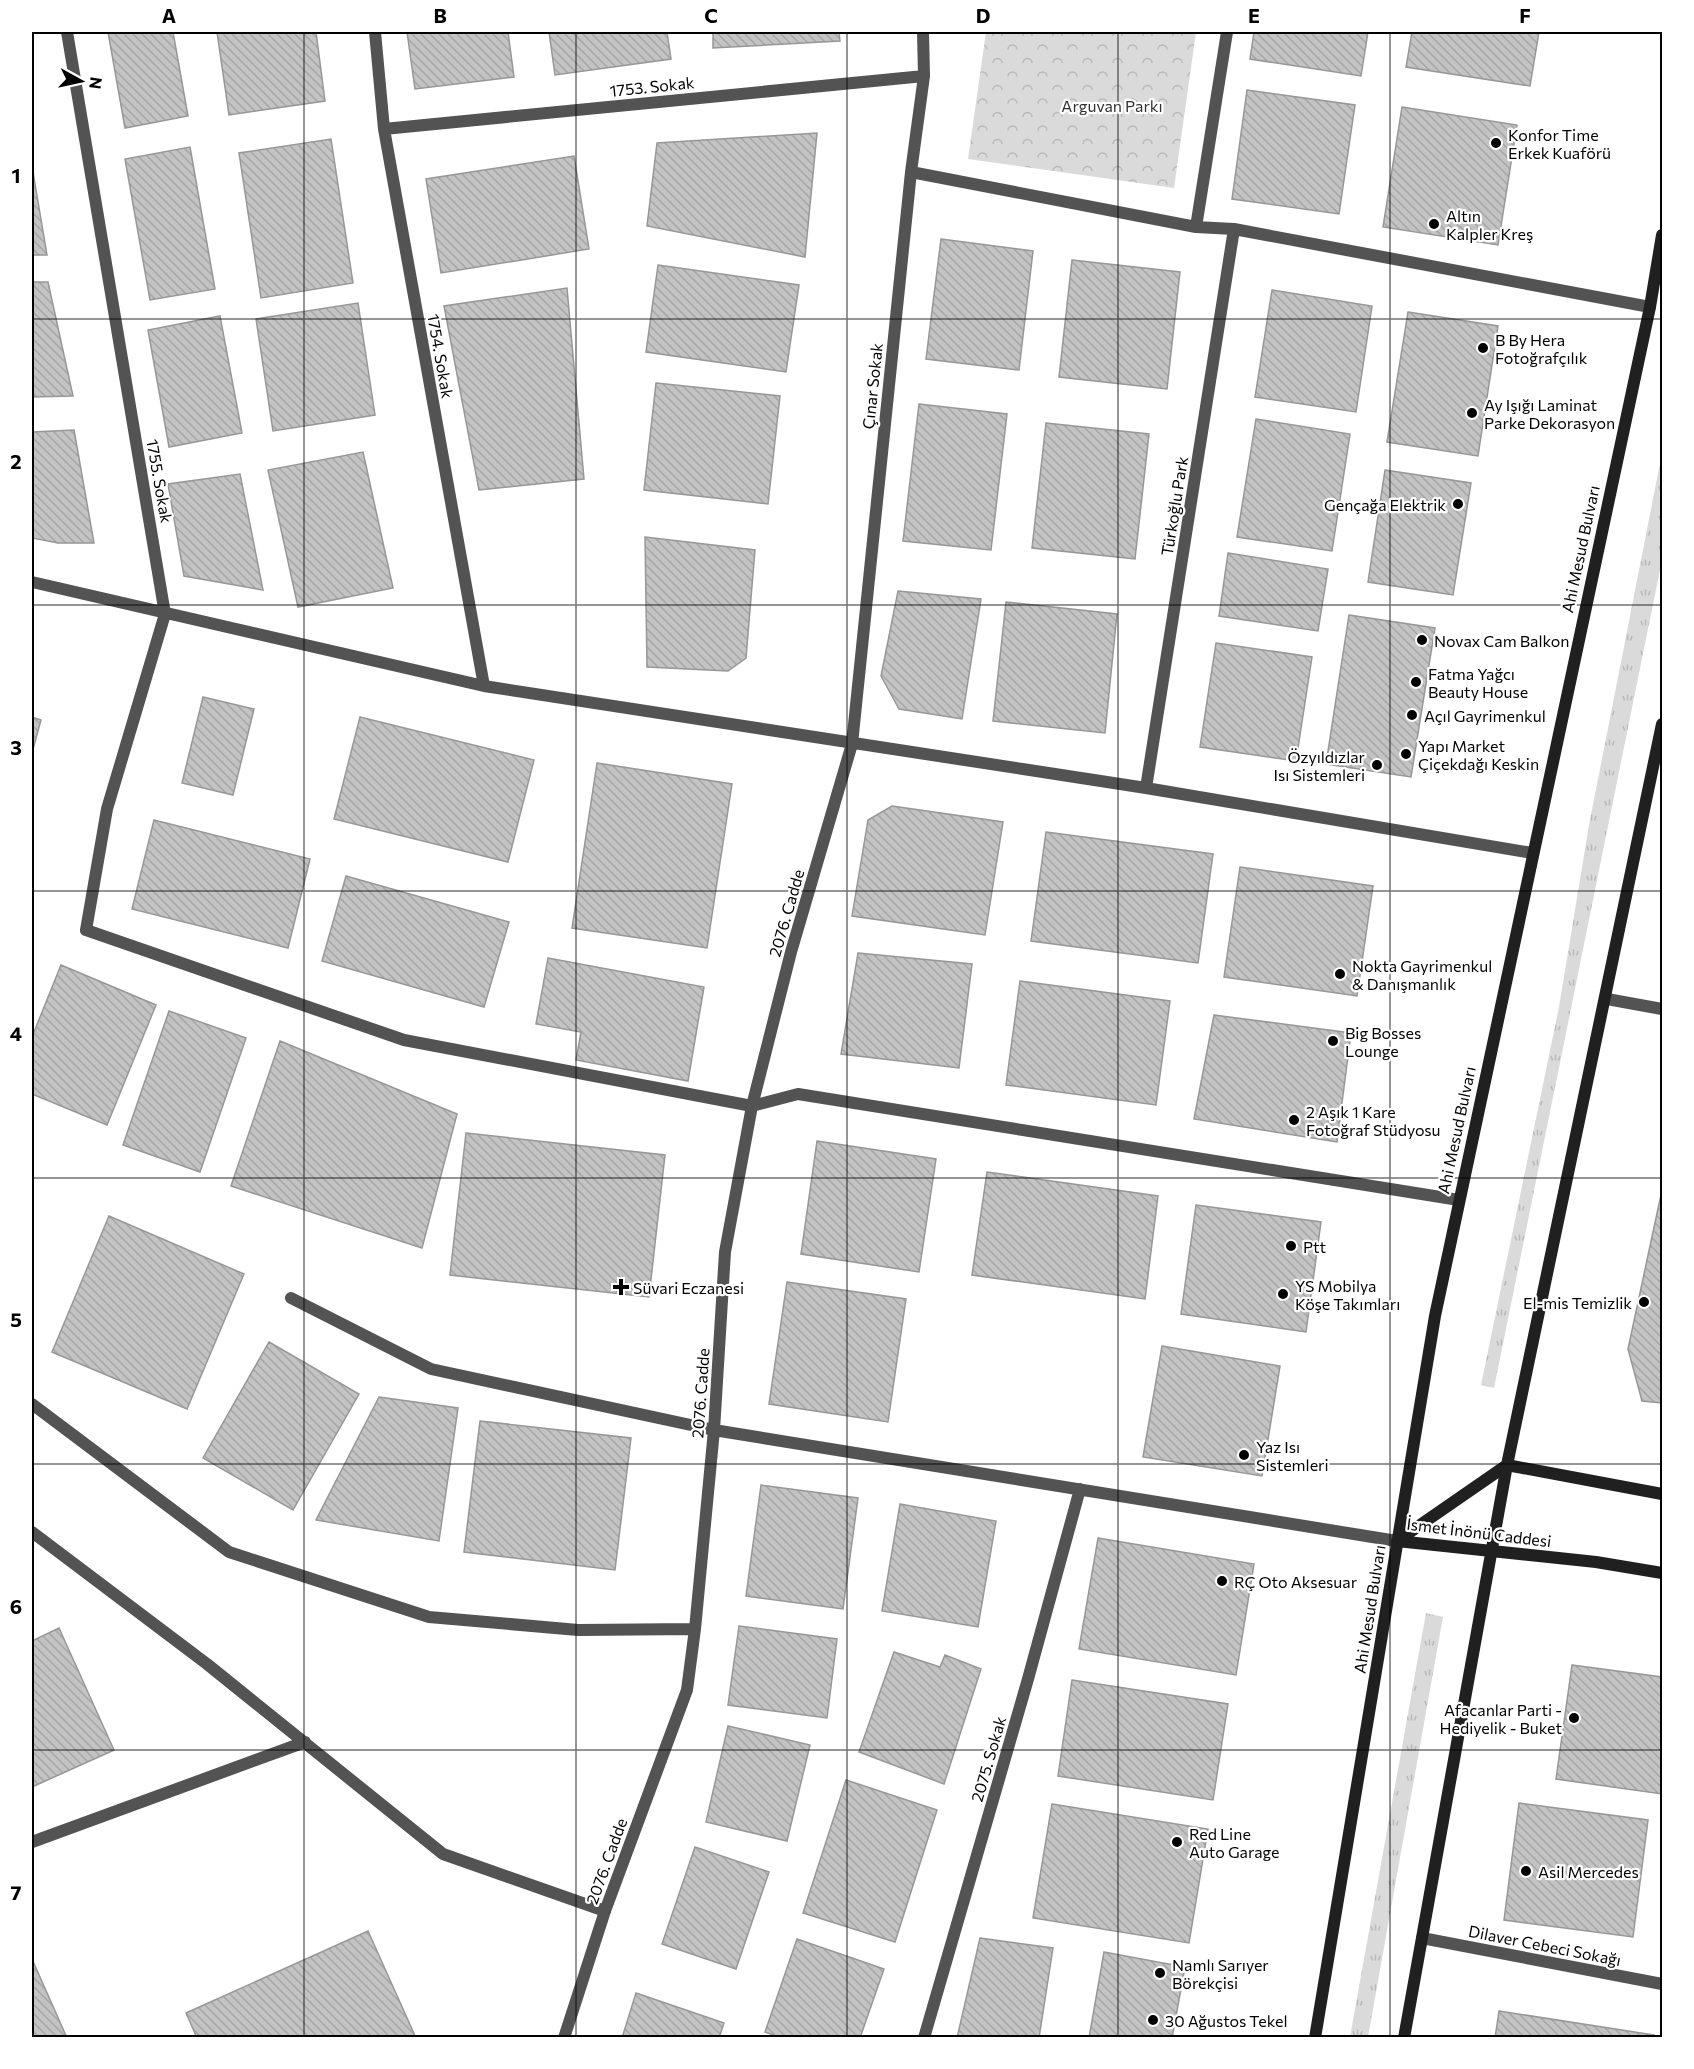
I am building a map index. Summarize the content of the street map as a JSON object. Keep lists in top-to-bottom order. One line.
{"streets":{"main road":["Ahi Mesud Bulvarı","İsmet İnönü Caddesi"],"street":["1753. Sokak","1754. Sokak","Çınar Sokak","1755. Sokak","Türkoğlu Park","2076. Cadde","2075. Sokak","Dilaver Cebeci Sokağı"]},"crossings":[["1753. Sokak","1754. Sokak"],["1753. Sokak","Çınar Sokak"],["Çınar Sokak","2076. Cadde"],["1755. Sokak","2076. Cadde"],["Ahi Mesud Bulvarı","İsmet İnönü Caddesi"]],"parks":["Arguvan Parkı"],"places":{"other":["Konfor Time Erkek Kuaförü","Altın Kalpler Kreş","B By Hera Fotoğrafçılık","Ay Işığı Laminat Parke Dekorasyon","Gençağa Elektrik","Novax Cam Balkon","Fatma Yağcı Beauty House","Açıl Gayrimenkul","Yapı Market Çiçekdağı Keskin","Özyıldızlar Isı Sistemleri","Nokta Gayrimenkul & Danışmanlık","Big Bosses Lounge","2 Aşık 1 Kare Fotoğraf Stüdyosu","Ptt","YS Mobilya Köşe Takımları","El-mis Temizlik","Yaz Isı Sistemleri","RÇ Oto Aksesuar","Afacanlar Parti - Hediyelik - Buket","Red Line Auto Garage","Asil Mercedes","Namlı Sarıyer Börekçisi","30 Ağustos Tekel"],"health":["Süvari Eczanesi"]},"north":"right","grid":{"columns":["A","B","C","D","E","F"],"rows":["1","2","3","4","5","6","7"]}}
